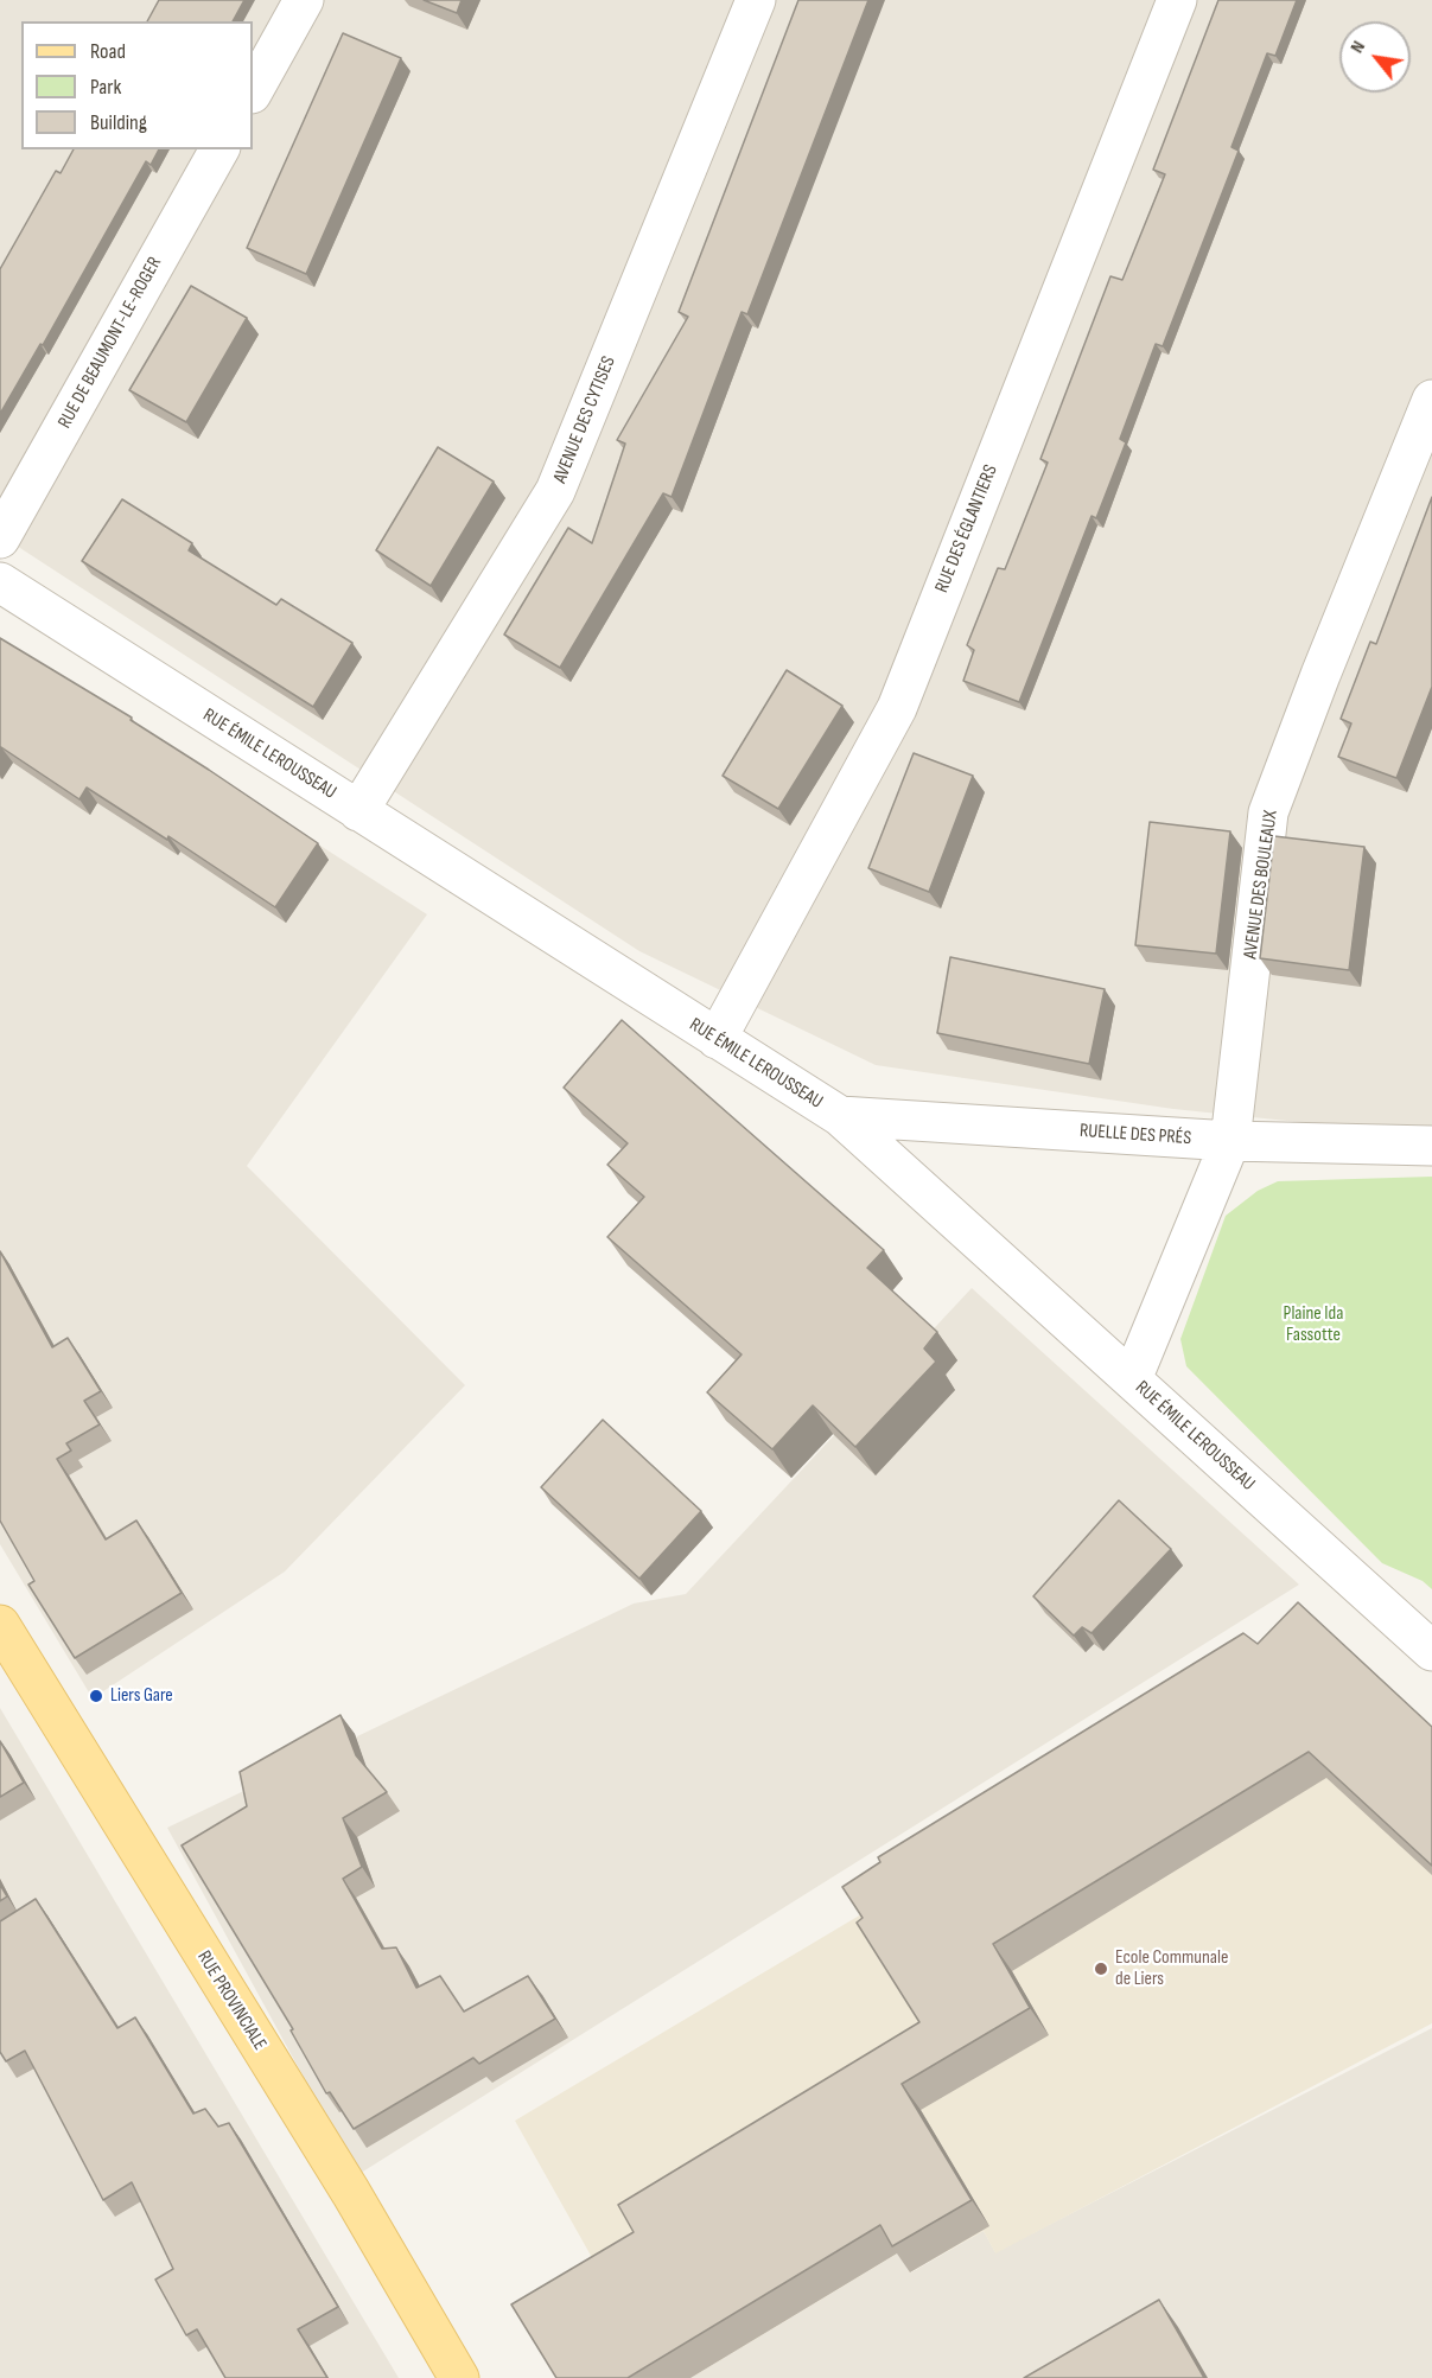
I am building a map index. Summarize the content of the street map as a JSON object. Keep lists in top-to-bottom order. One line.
{"streets":{"main road":["RUE PROVINCIALE"],"street":["RUE DE BEAUMONT-LE-ROGER","AVENUE DES CYTISES","RUE DES ÉGLANTIERS","RUE ÉMILE LEROUSSEAU","AVENUE DES BOULEAUX","RUELLE DES PRÉS"]},"crossings":[["AVENUE DES CYTISES","RUE ÉMILE LEROUSSEAU"],["RUE DES ÉGLANTIERS","RUE ÉMILE LEROUSSEAU"],["RUE ÉMILE LEROUSSEAU","AVENUE DES BOULEAUX"],["RUE ÉMILE LEROUSSEAU","RUELLE DES PRÉS"],["AVENUE DES BOULEAUX","RUELLE DES PRÉS"]],"parks":["Plaine Ida Fassotte"],"places":["Liers Gare","Ecole Communale de Liers"],"legend":["Road","Park","Building"],"north":"top left"}
